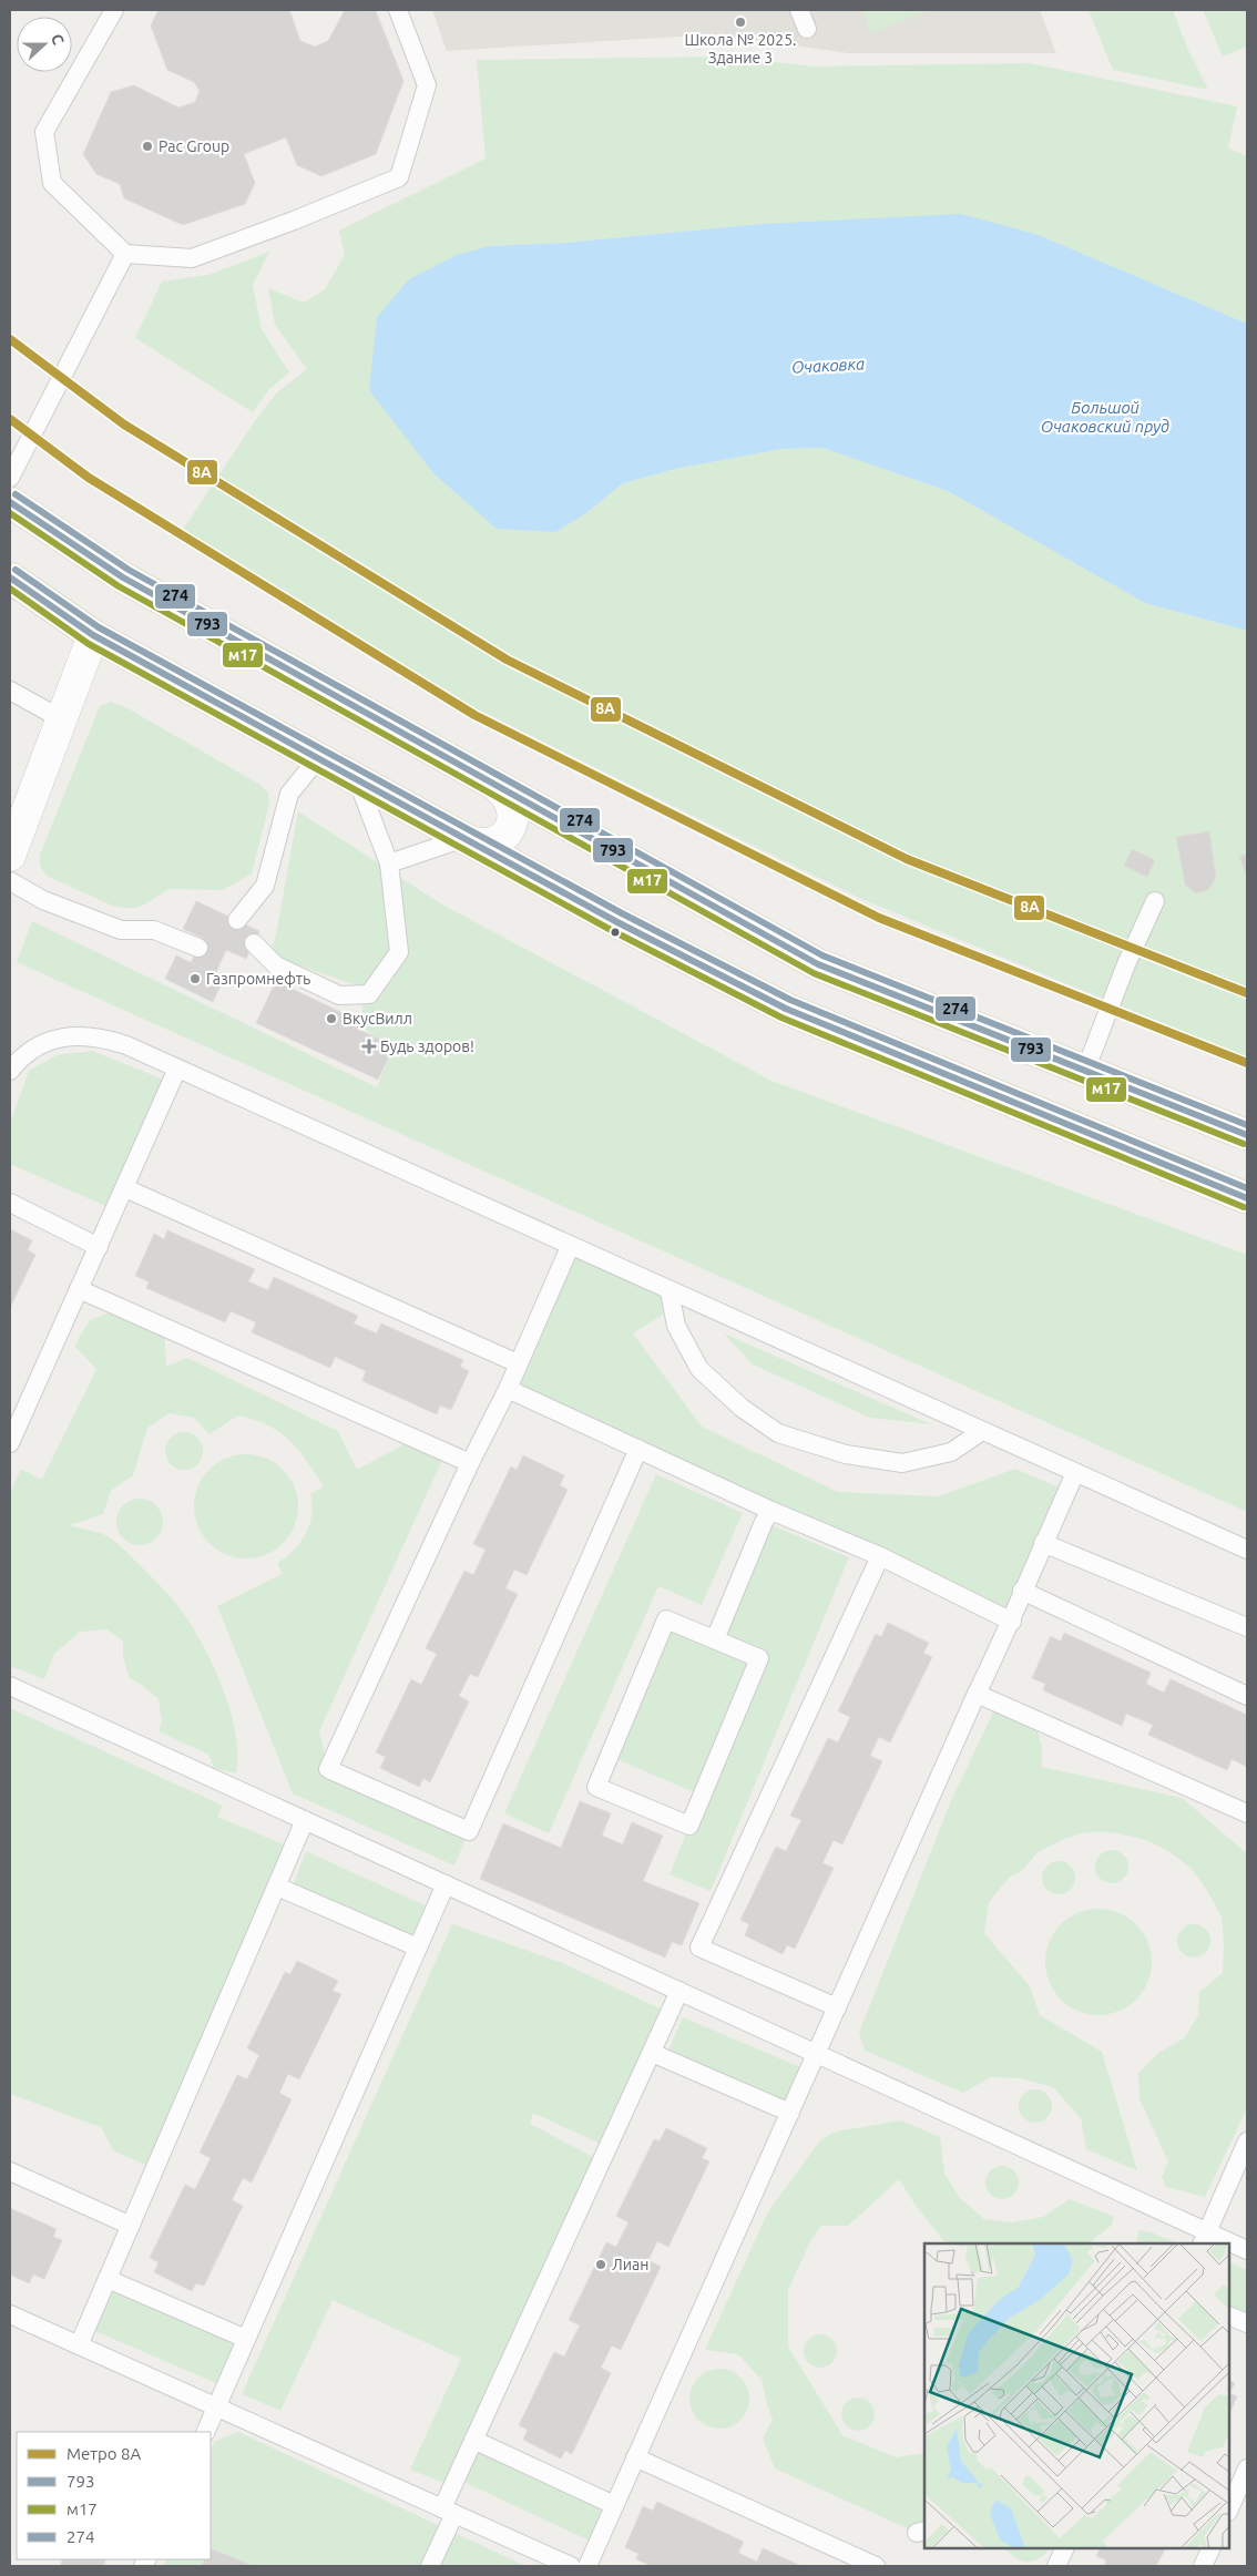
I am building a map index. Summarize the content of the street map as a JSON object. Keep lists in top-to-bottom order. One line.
{"water":["Очаковка","Большой Очаковский пруд"],"places":{"other":["Школа № 2025. Здание 3","Pac Group","Газпромнефть","ВкусВилл","Лиан"],"health":["Будь здоров!"]},"lines":["metro line 8А","transit line 274","transit line 793","transit line м17"],"legend":["Метро 8А","793","м17","274"],"north":"right"}
